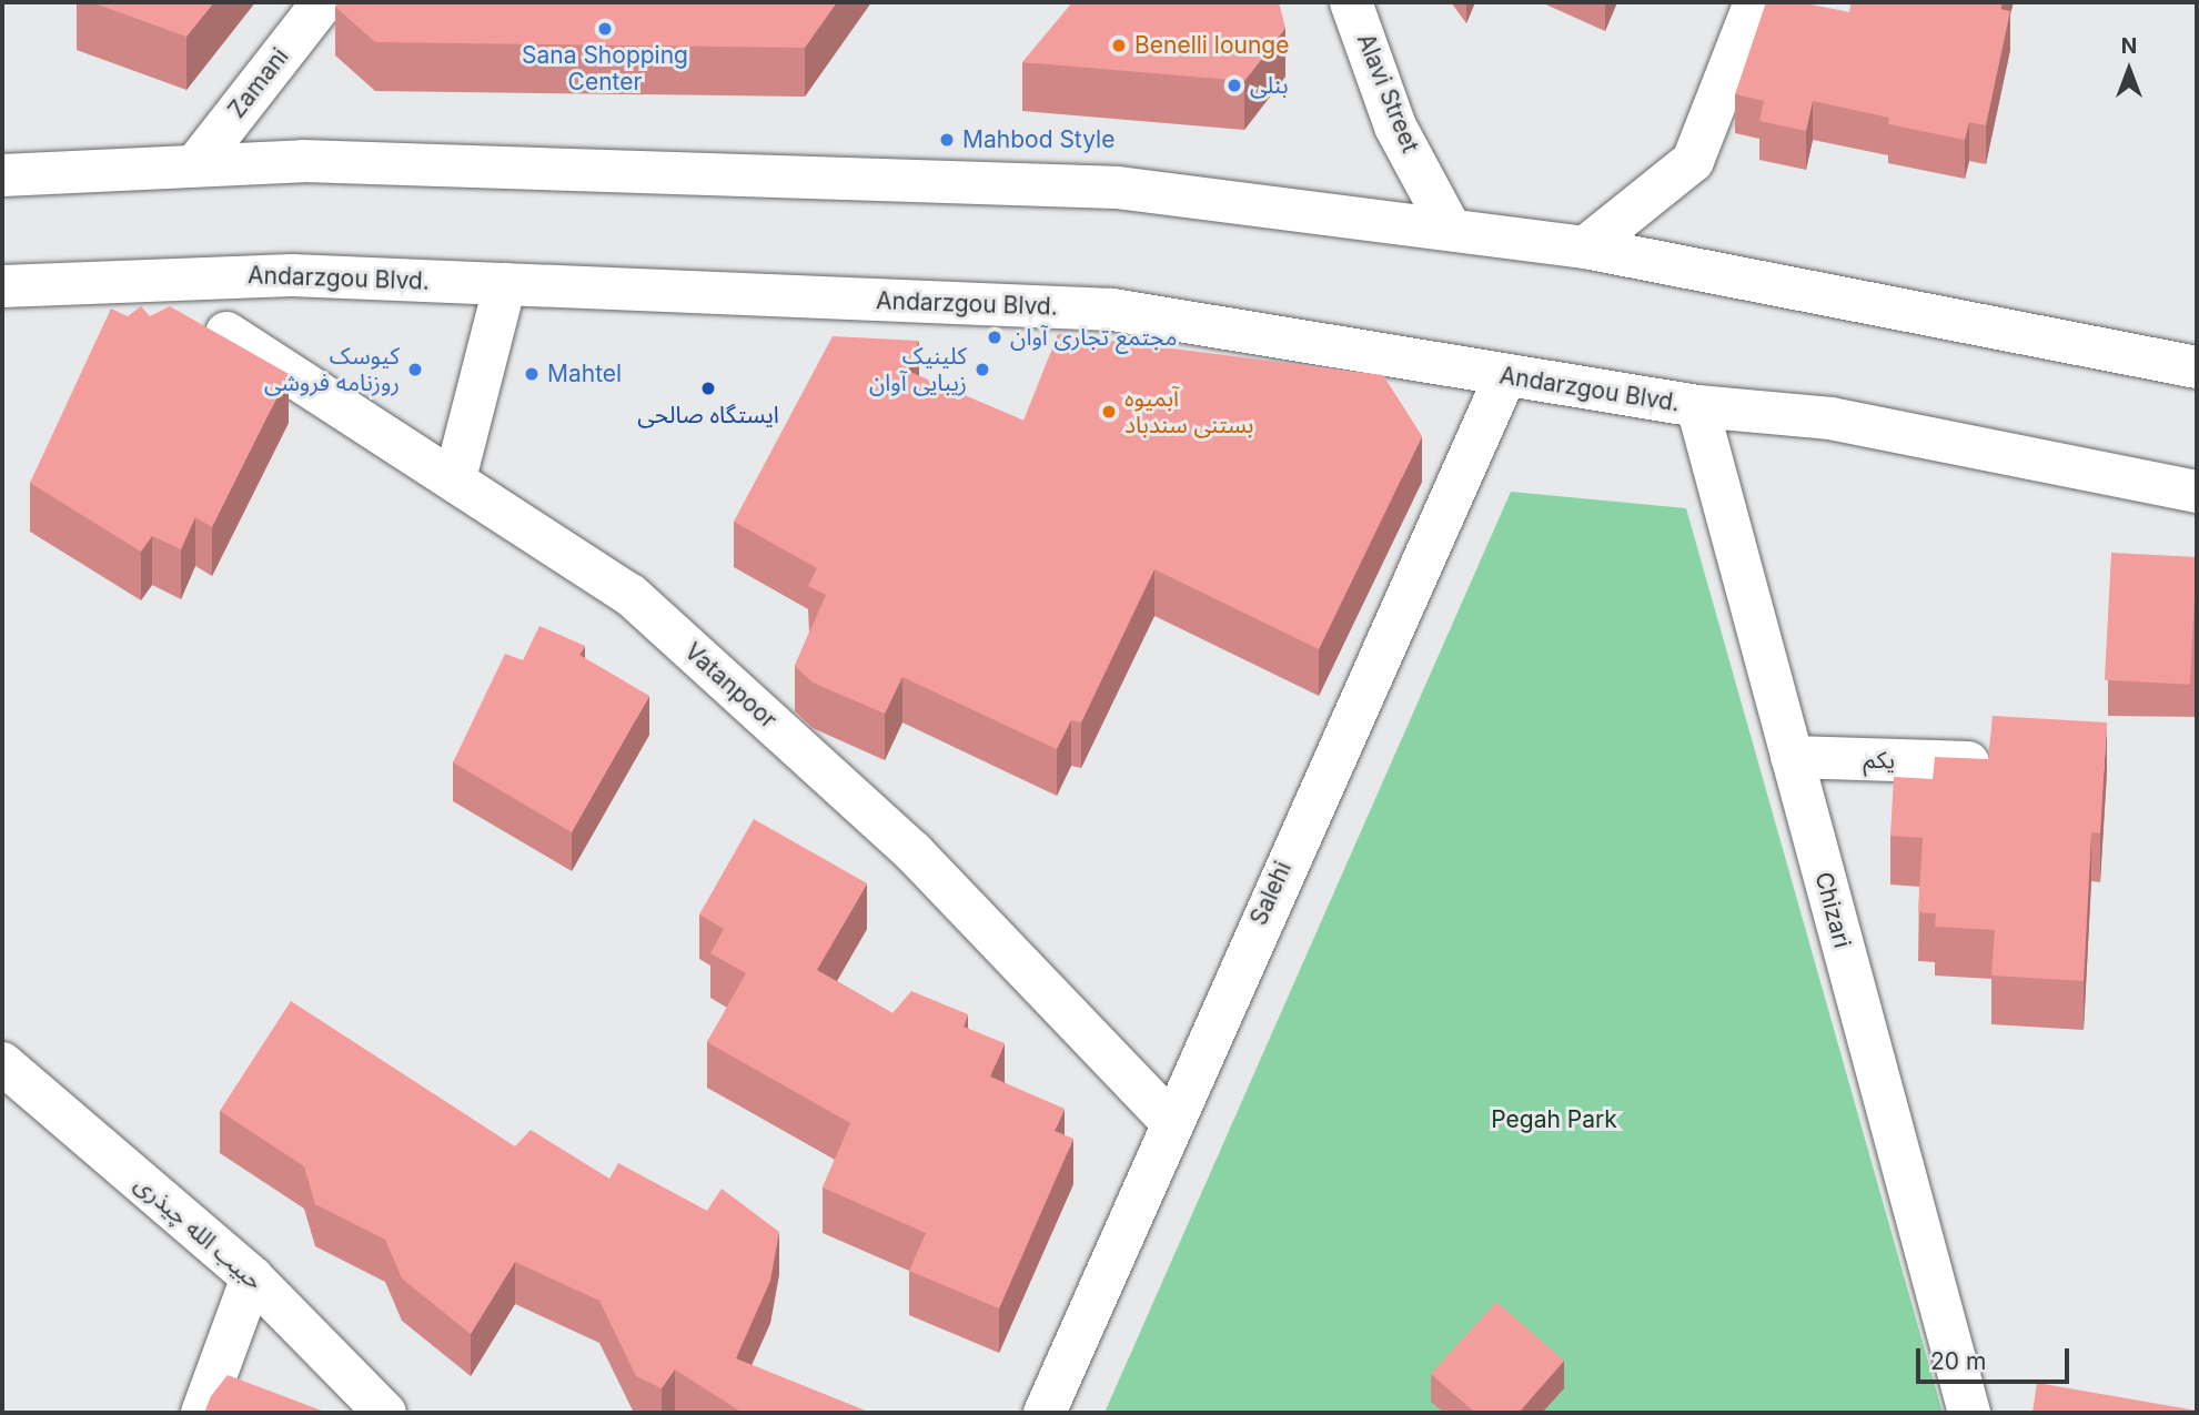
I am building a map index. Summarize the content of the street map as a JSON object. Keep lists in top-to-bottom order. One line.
{"streets":{"street":["Zamani","Alavi Street","Andarzgou Blvd.","Vatanpoor","یکم","Salehi","Chizari","حبیب الله چیذری"]},"crossings":[["Andarzgou Blvd.","Salehi"],["Andarzgou Blvd.","Chizari"],["Vatanpoor","Salehi"],["یکم","Chizari"]],"parks":["Pegah Park"],"places":["Sana Shopping Center","Benelli lounge","بنلی","Mahbod Style","مجتمع تجاری آوان","کیوسک روزنامه فروشی","کلینیک زیبایی آوان","Mahtel","ایستگاه صالحی","آبمیوه بستنی سندباد"],"scale_bar":"20 m","north":"top"}
